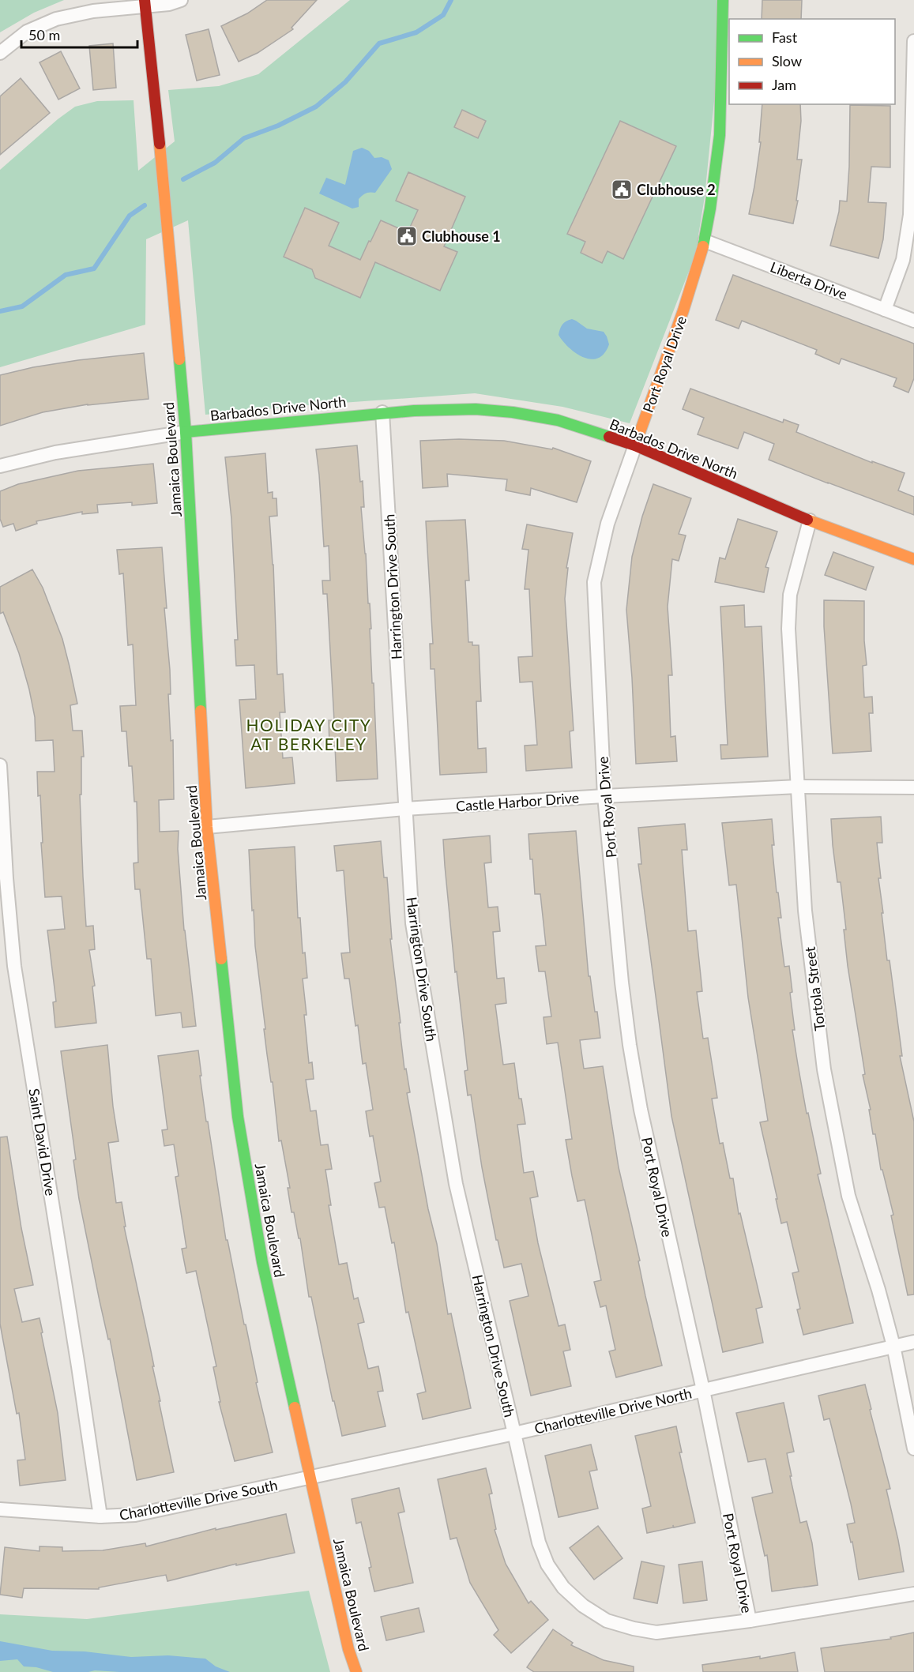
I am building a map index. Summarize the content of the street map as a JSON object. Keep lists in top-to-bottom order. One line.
{"streets":{"street":["Liberta Drive","Port Royal Drive","Barbados Drive North","Jamaica Boulevard","Harrington Drive South","Castle Harbor Drive","Tortola Street","Saint David Drive","Charlotteville Drive North","Charlotteville Drive South"]},"crossings":[["Liberta Drive","Port Royal Drive"],["Port Royal Drive","Barbados Drive North"],["Port Royal Drive","Harrington Drive South"],["Port Royal Drive","Castle Harbor Drive"],["Port Royal Drive","Charlotteville Drive North"],["Barbados Drive North","Jamaica Boulevard"],["Barbados Drive North","Harrington Drive South"],["Barbados Drive North","Tortola Street"],["Jamaica Boulevard","Castle Harbor Drive"],["Jamaica Boulevard","Charlotteville Drive North"],["Jamaica Boulevard","Charlotteville Drive South"],["Harrington Drive South","Castle Harbor Drive"],["Harrington Drive South","Charlotteville Drive North"],["Castle Harbor Drive","Tortola Street"],["Tortola Street","Charlotteville Drive North"],["Saint David Drive","Charlotteville Drive South"],["Charlotteville Drive North","Charlotteville Drive South"]],"districts":["HOLIDAY CITY AT BERKELEY"],"places":{"public building":["Clubhouse 2","Clubhouse 1"]},"legend":["Fast","Slow","Jam"],"scale_bar":"50 m"}
